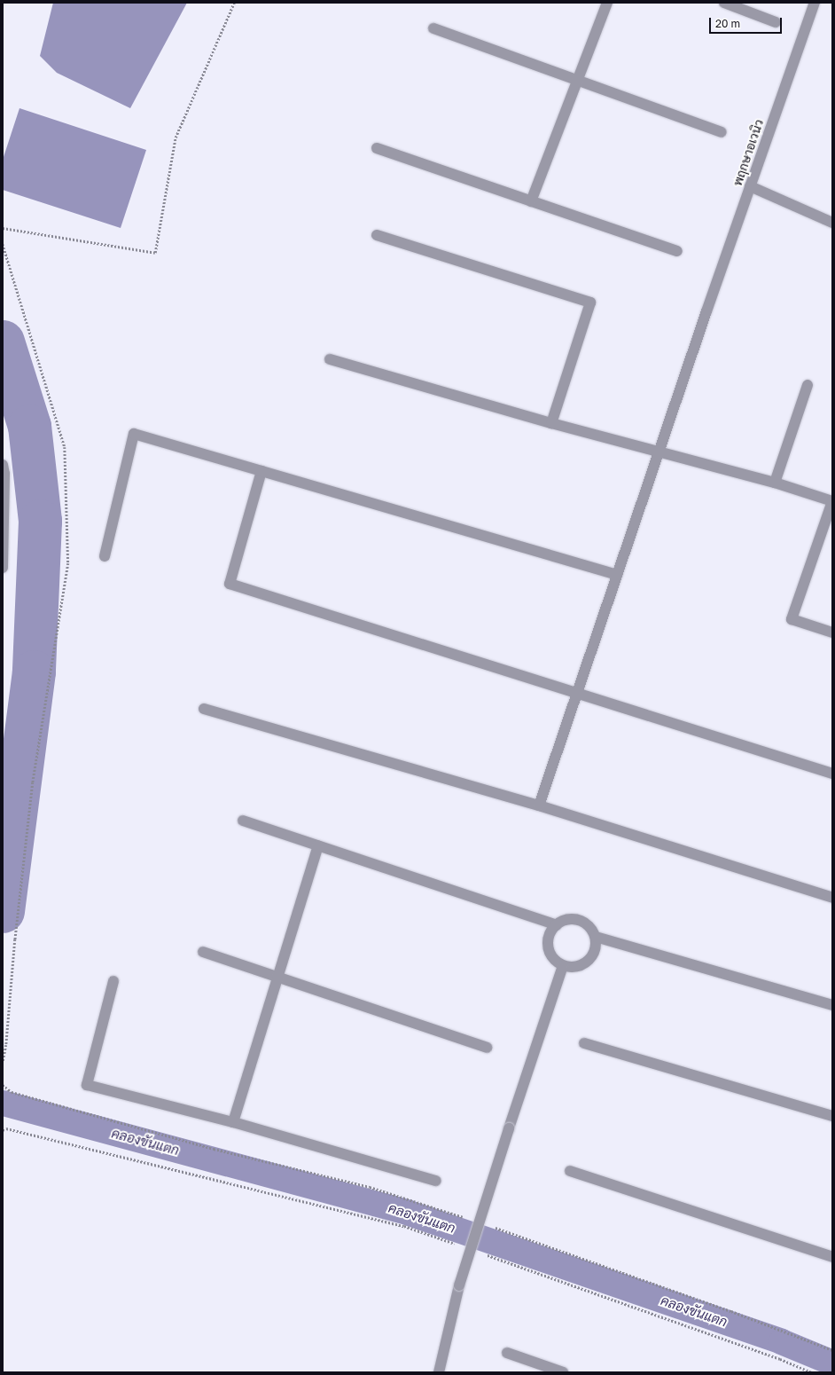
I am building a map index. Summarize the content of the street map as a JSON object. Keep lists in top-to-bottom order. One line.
{"streets":{"street":["พฤกษาอเวนิว"]},"water":["คลองขันแตก"],"scale_bar":"20 m"}
